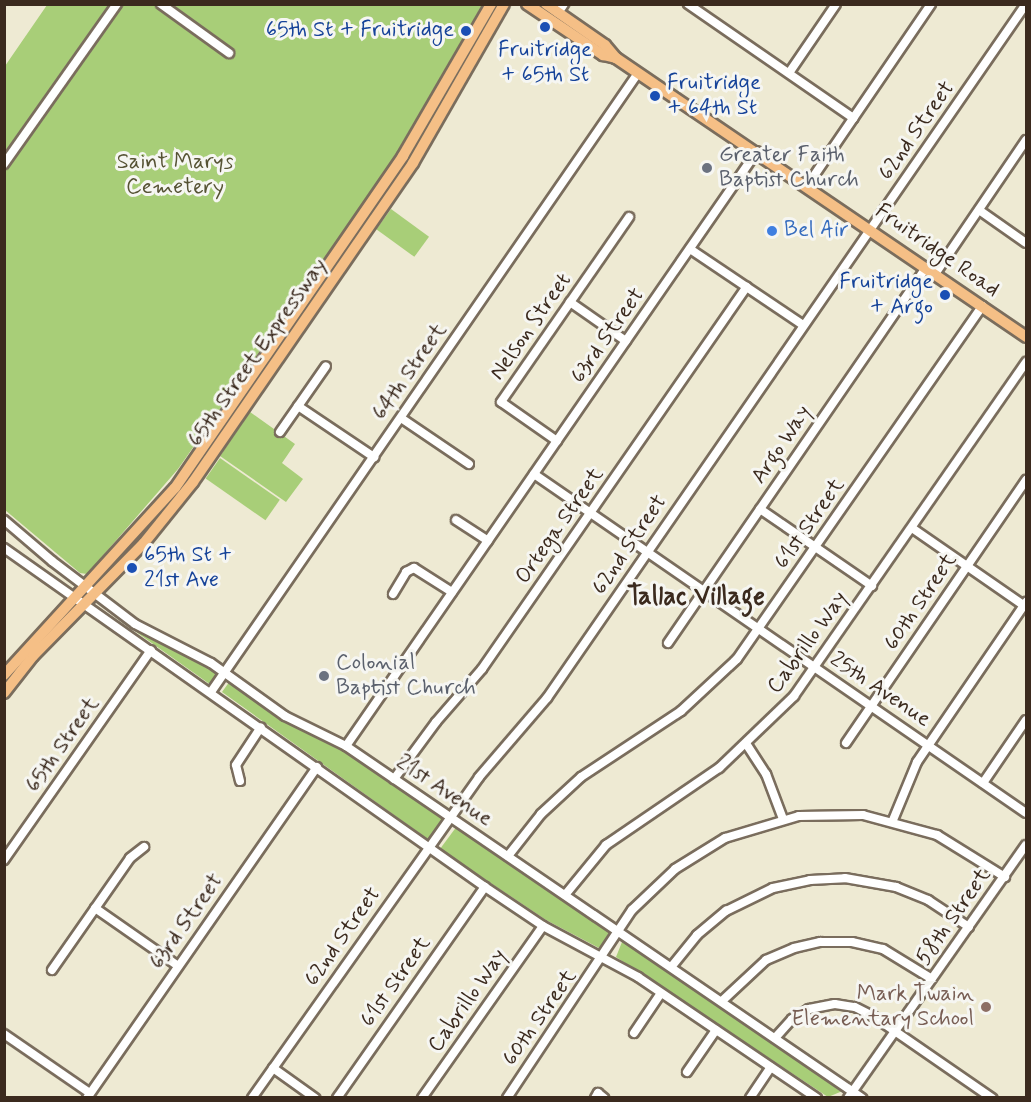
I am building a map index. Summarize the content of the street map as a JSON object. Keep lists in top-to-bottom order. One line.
{"streets":{"main road":["Fruitridge Road","65th Street Expressway"],"street":["62nd Street","Nelson Street","63rd Street","64th Street","Argo Way","61st Street","Ortega Street","60th Street","Cabrillo Way","25th Avenue","65th Street","21st Avenue","58th Street"]},"crossings":[["62nd Street","Fruitridge Road"],["62nd Street","25th Avenue"],["62nd Street","21st Avenue"],["Fruitridge Road","63rd Street"],["Fruitridge Road","64th Street"],["Fruitridge Road","Argo Way"],["Fruitridge Road","61st Street"],["Nelson Street","63rd Street"],["63rd Street","25th Avenue"],["63rd Street","21st Avenue"],["65th Street Expressway","21st Avenue"],["64th Street","21st Avenue"],["Argo Way","25th Avenue"],["61st Street","25th Avenue"],["61st Street","21st Avenue"],["Ortega Street","25th Avenue"],["Ortega Street","21st Avenue"],["60th Street","25th Avenue"],["60th Street","21st Avenue"],["60th Street","58th Street"],["Cabrillo Way","25th Avenue"],["Cabrillo Way","21st Avenue"],["21st Avenue","58th Street"]],"districts":["Tallac Village"],"parks":["Saint Marys Cemetery"],"places":["Fruitridge + 65th St","65th St + Fruitridge","Fruitridge + 64th St","Greater Faith Baptist Church","Bel Air","Fruitridge + Argo","65th St + 21st Ave","Colonial Baptist Church","Mark Twain Elementary School"]}
